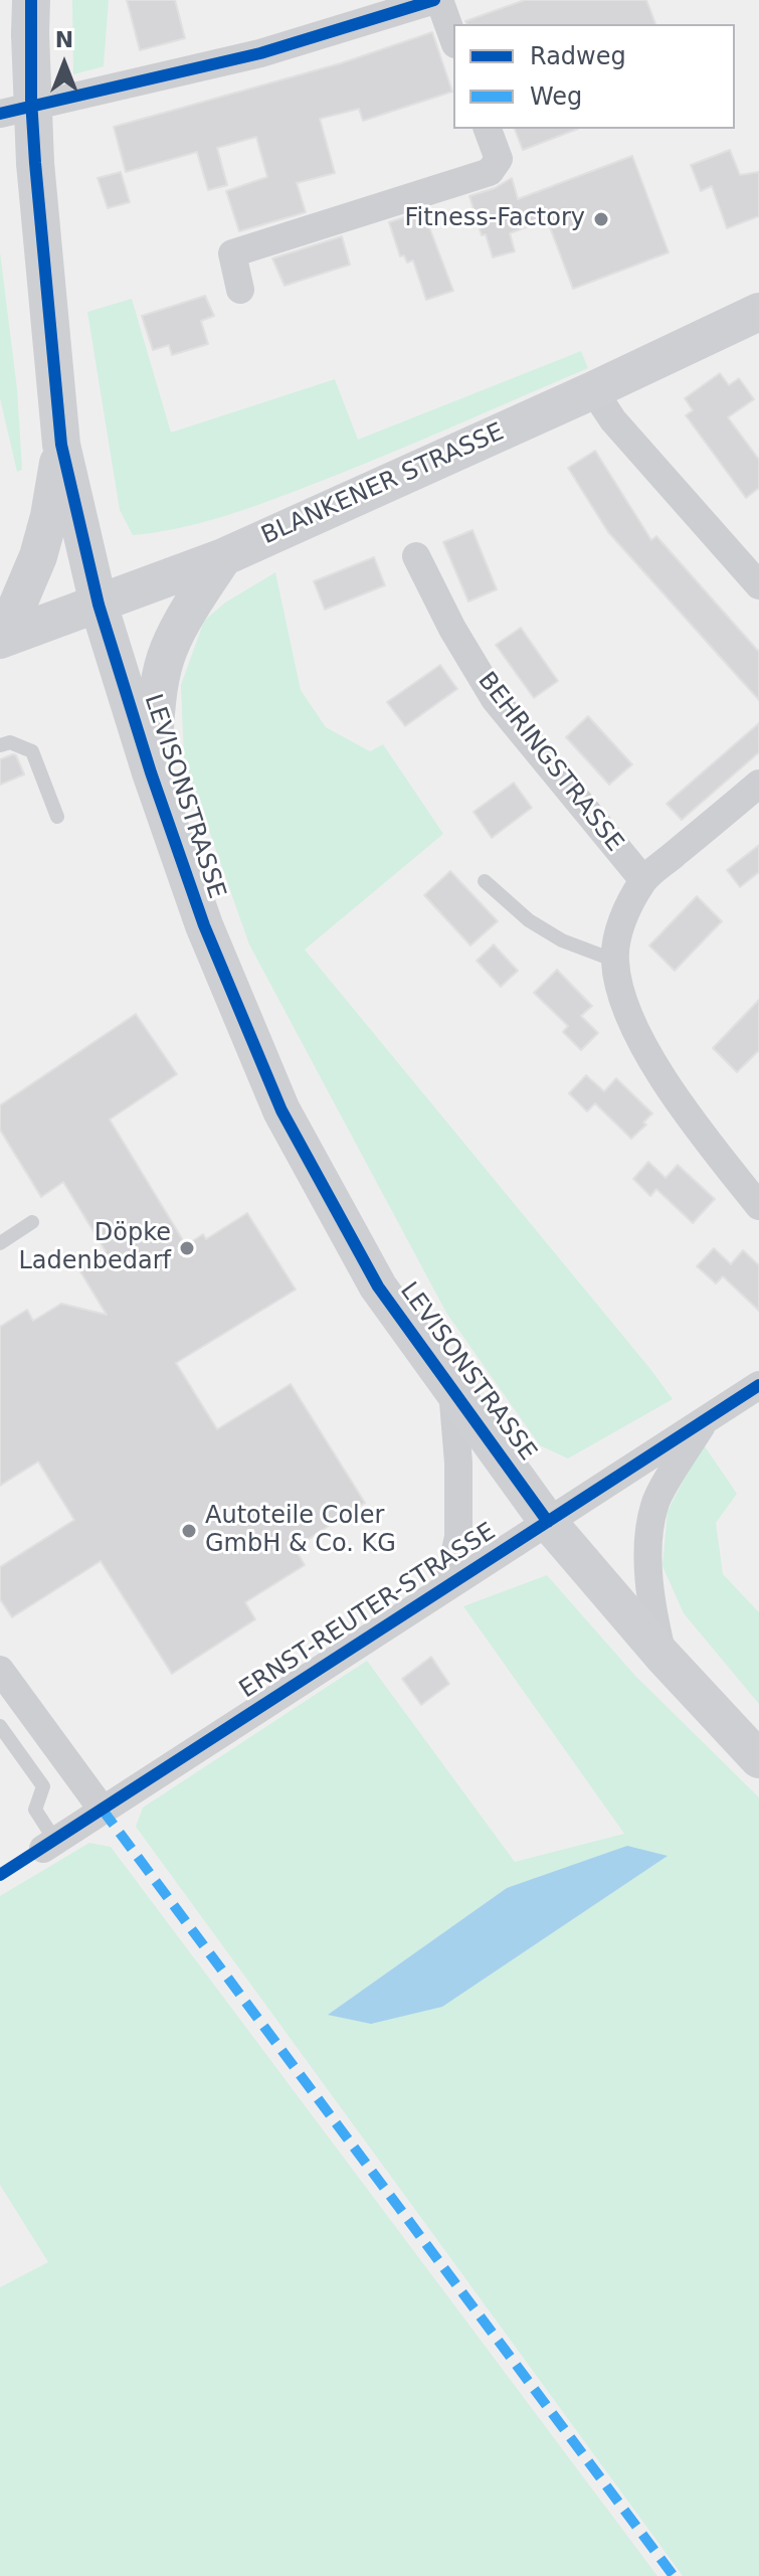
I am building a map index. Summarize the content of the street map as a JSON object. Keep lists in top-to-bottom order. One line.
{"streets":{"main road":["BLANKENER STRASSE","LEVISONSTRASSE"],"street":["BEHRINGSTRASSE","ERNST-REUTER-STRASSE"]},"crossings":[["BLANKENER STRASSE","LEVISONSTRASSE"],["LEVISONSTRASSE","ERNST-REUTER-STRASSE"]],"places":["Fitness-Factory","Döpke Ladenbedarf","Autoteile Coler GmbH & Co. KG"],"legend":["Radweg","Weg"],"north":"top"}
